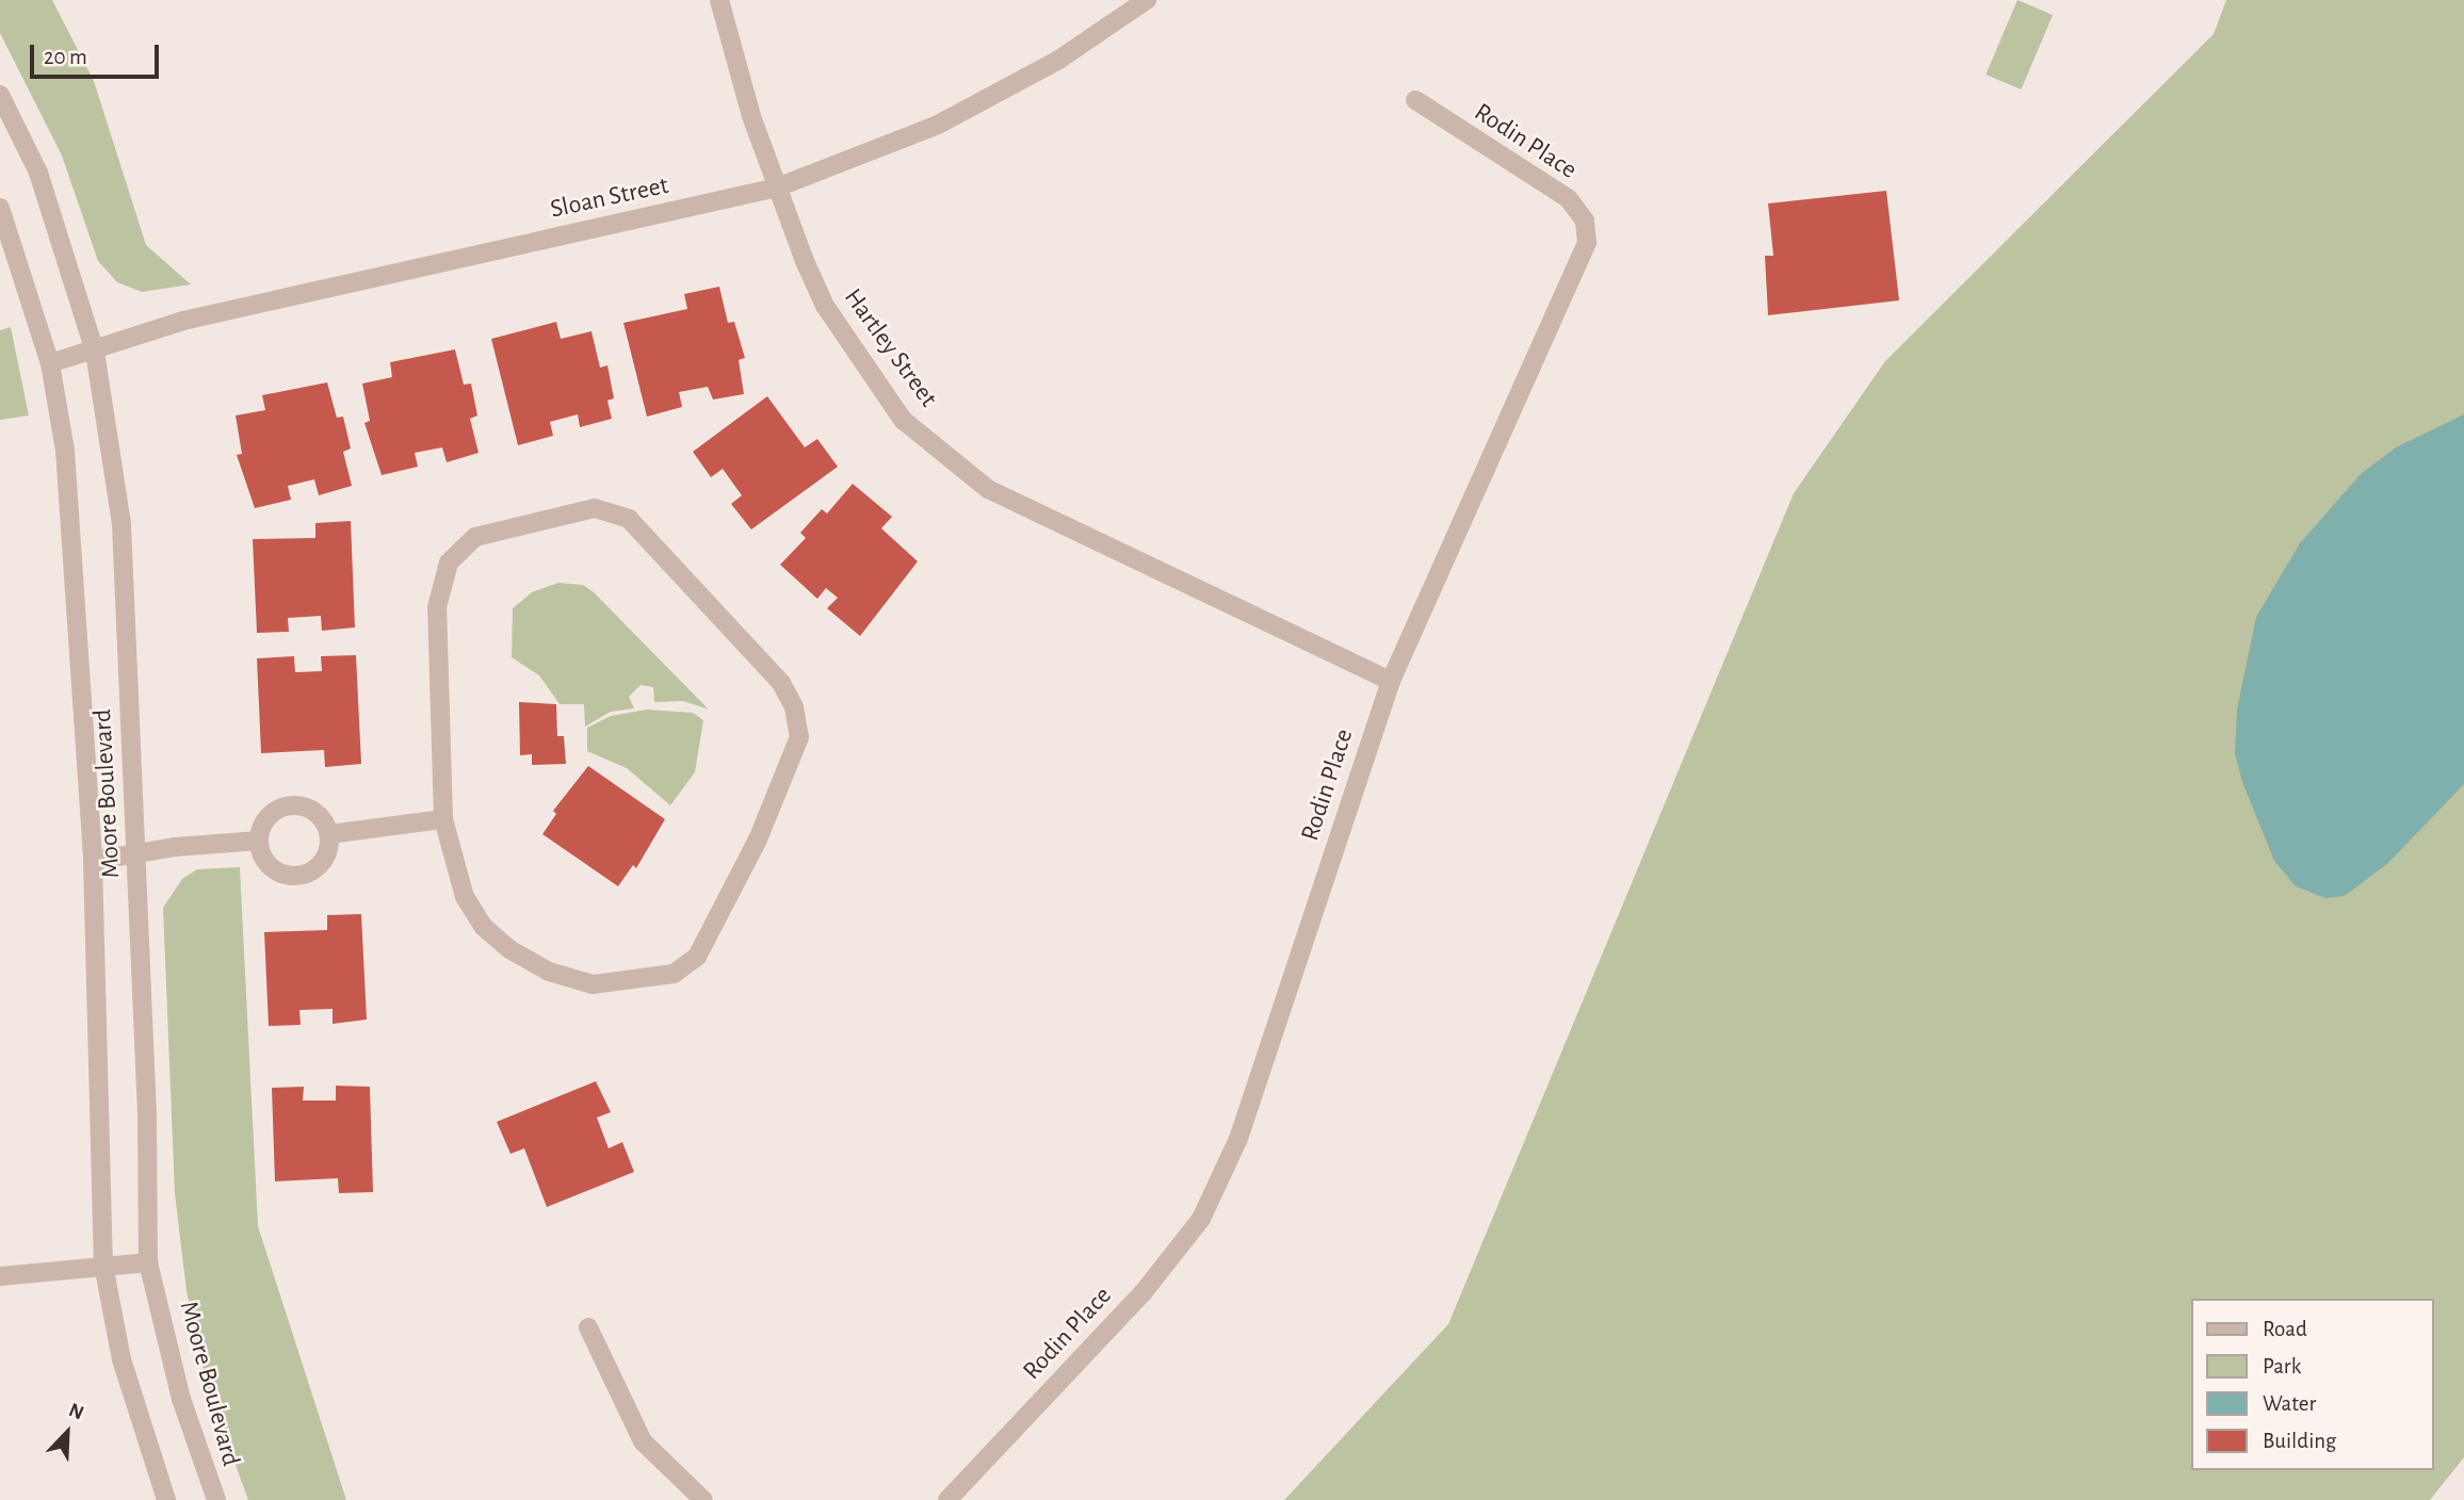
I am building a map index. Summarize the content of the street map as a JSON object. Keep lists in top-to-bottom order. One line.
{"streets":{"street":["Rodin Place","Sloan Street","Hartley Street","Moore Boulevard"]},"crossings":[["Rodin Place","Hartley Street"],["Sloan Street","Hartley Street"],["Sloan Street","Moore Boulevard"]],"legend":["Road","Park","Water","Building"],"scale_bar":"20 m","north":"top right"}
